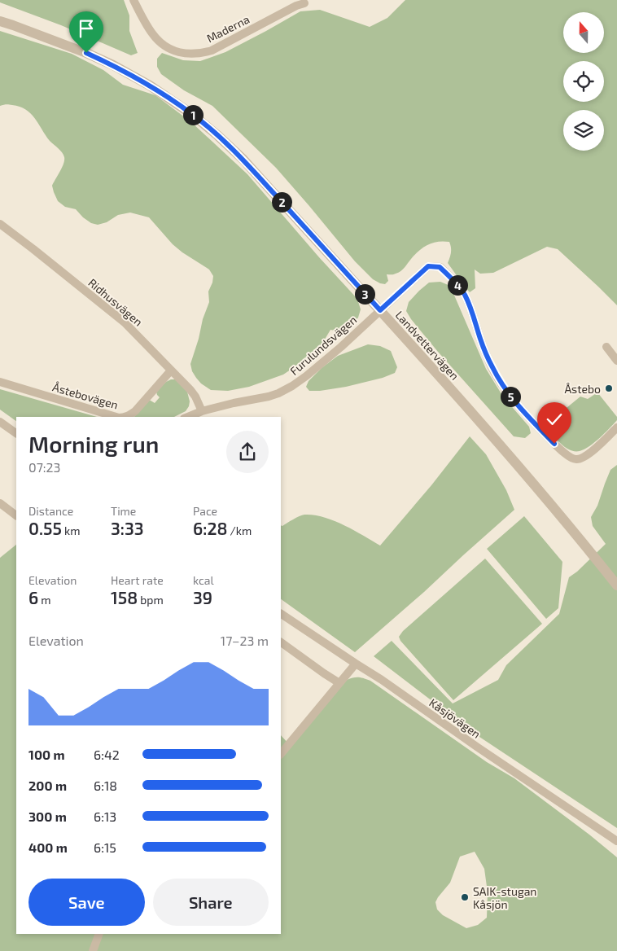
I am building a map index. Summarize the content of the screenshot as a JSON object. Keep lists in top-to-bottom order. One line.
{"streets":{"street":["Maderna","Ridhusvägen","Furulundsvägen","Landvettervägen","Åstebovägen","Kåsjövägen"]},"crossings":[["Ridhusvägen","Furulundsvägen"],["Ridhusvägen","Åstebovägen"],["Furulundsvägen","Landvettervägen"]],"places":["Åstebo","SAIK-stugan Kåsjön"],"north":"top","page":{"pins":["1","2","4","3","5"],"heading":["Morning run","07:23"],"stats":[["Distance","0.55 km"],["Time","3:33"],["Pace","6:28 /km"],["Elevation","6 m"],["Heart rate","158 bpm"],["kcal","39"]],"chart":["Elevation","17–23 m"],"list":[{"name":"100 m","note":"6:42"},{"name":"200 m","note":"6:18"},{"name":"300 m","note":"6:13"},{"name":"400 m","note":"6:15"}],"buttons":["Save","Share"]}}
